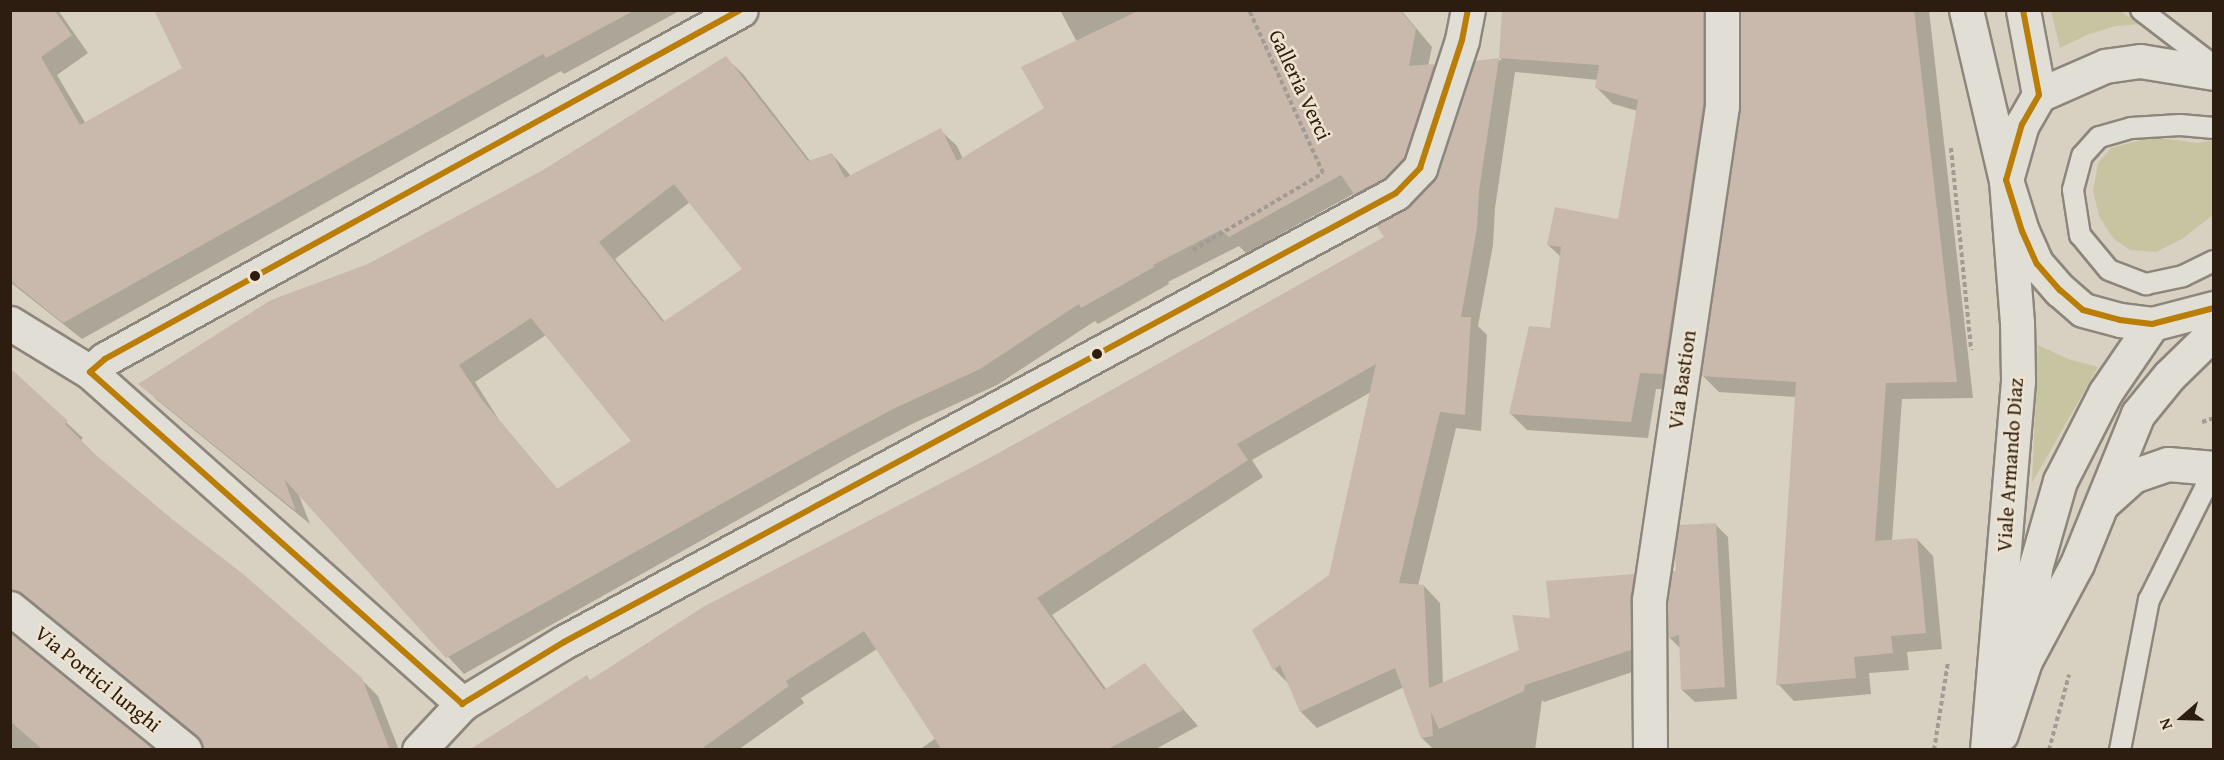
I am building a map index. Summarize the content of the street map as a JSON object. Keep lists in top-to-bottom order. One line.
{"streets":{"street":["Via Bastion","Viale Armando Diaz","Via Portici lunghi"],"path":["Galleria Verci"]},"north":"left"}
